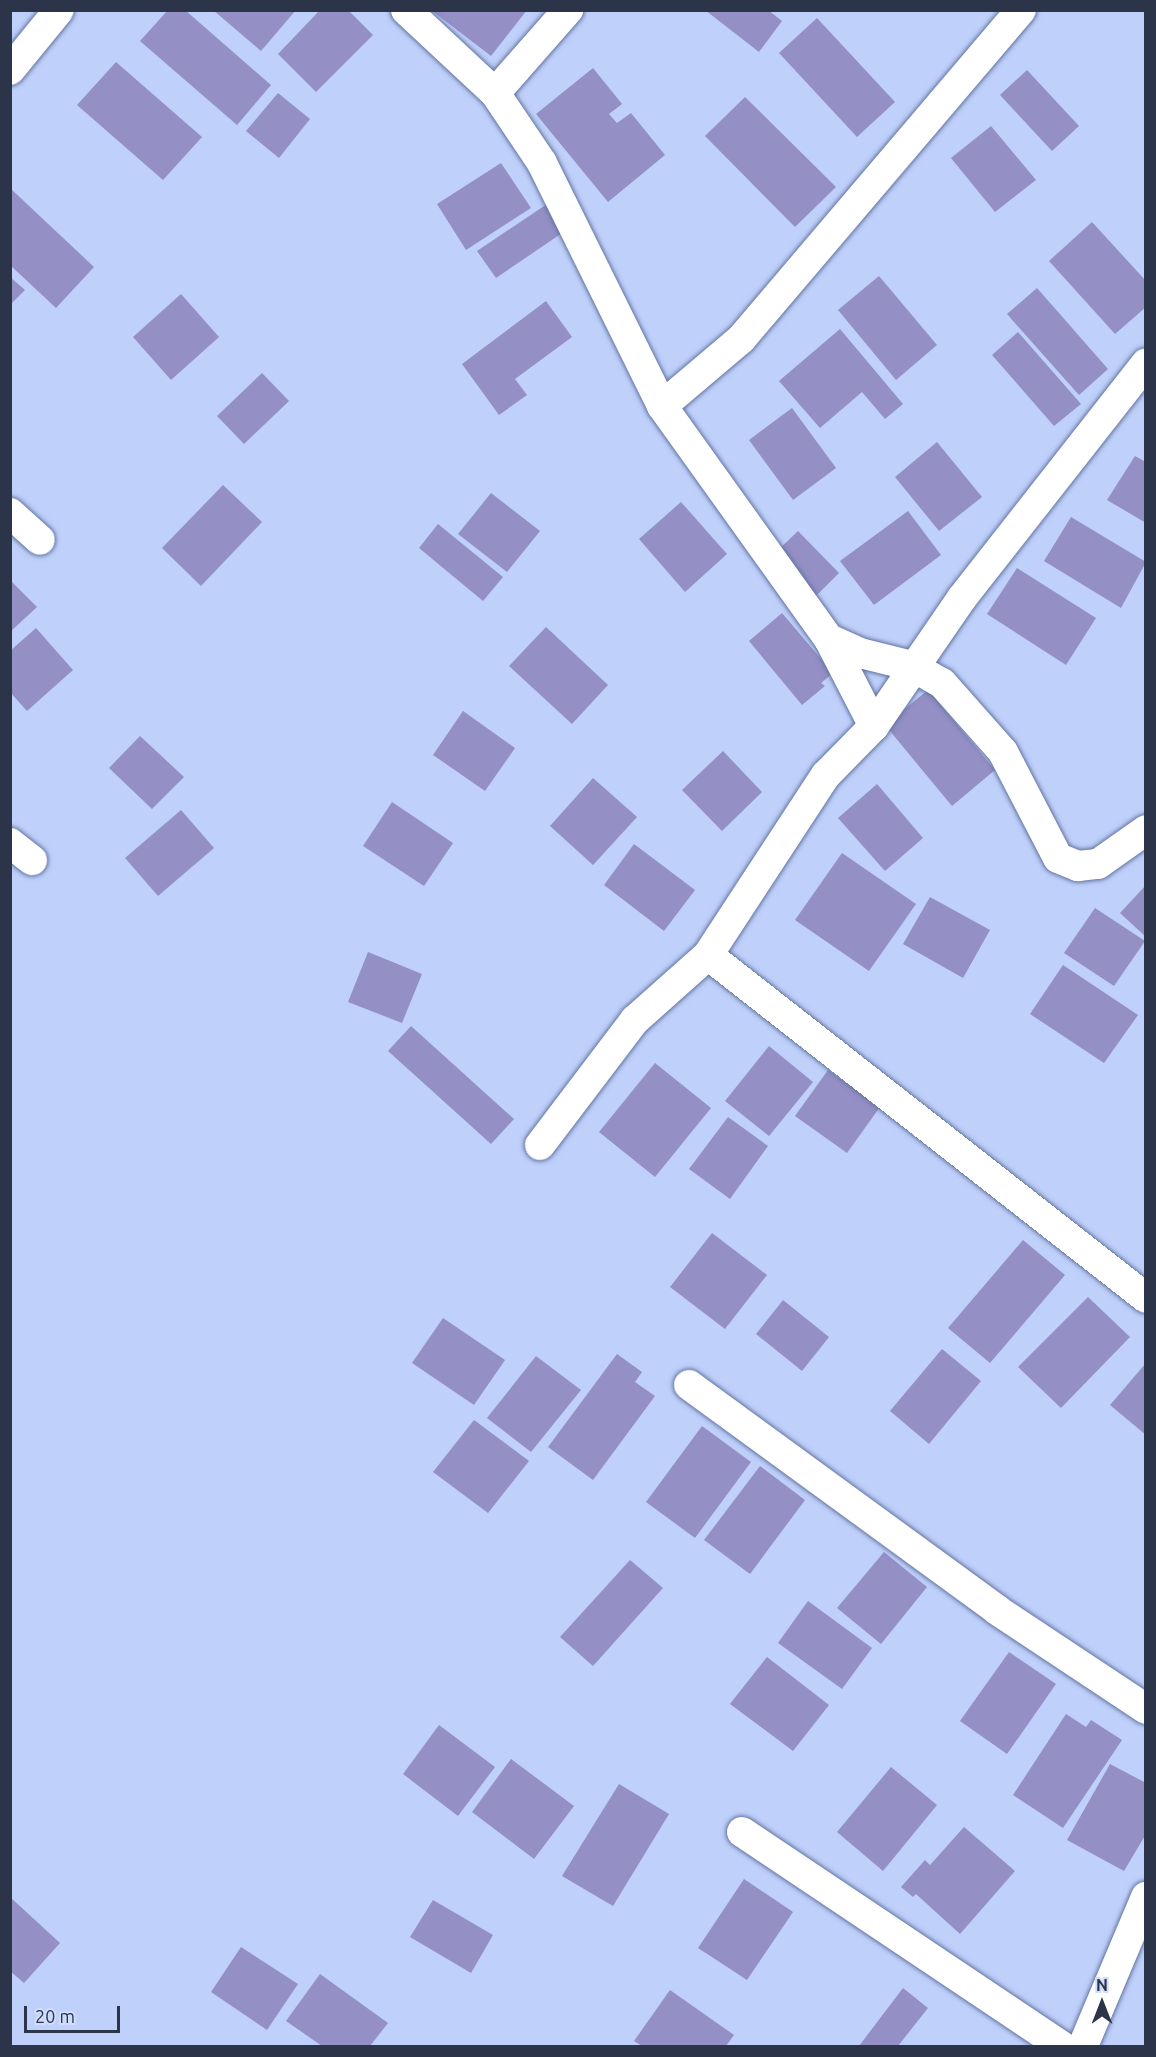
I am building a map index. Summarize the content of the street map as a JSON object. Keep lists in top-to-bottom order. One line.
{"scale_bar":"20 m","north":"top"}
